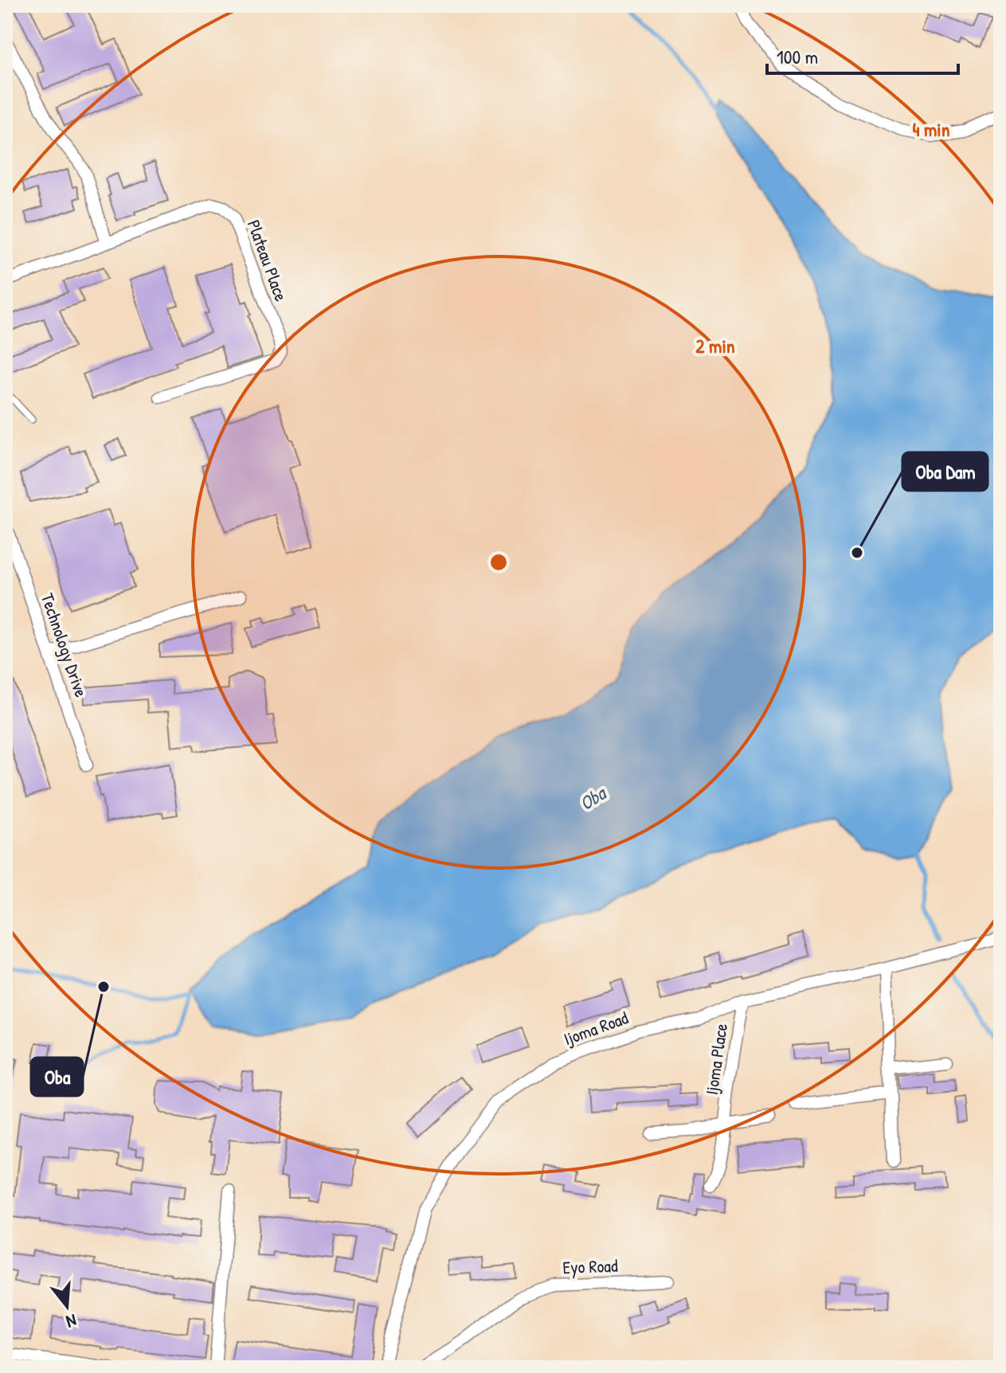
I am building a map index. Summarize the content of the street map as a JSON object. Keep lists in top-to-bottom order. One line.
{"streets":{"street":["Plateau Place","Technology Drive","Ijoma Road","Ijoma Place","Eyo Road"]},"crossings":[["Ijoma Road","Ijoma Place"]],"water":["Oba"],"places":["Oba Dam","Oba"],"scale_bar":"100 m","north":"bottom","rings":["4 min","2 min"]}
